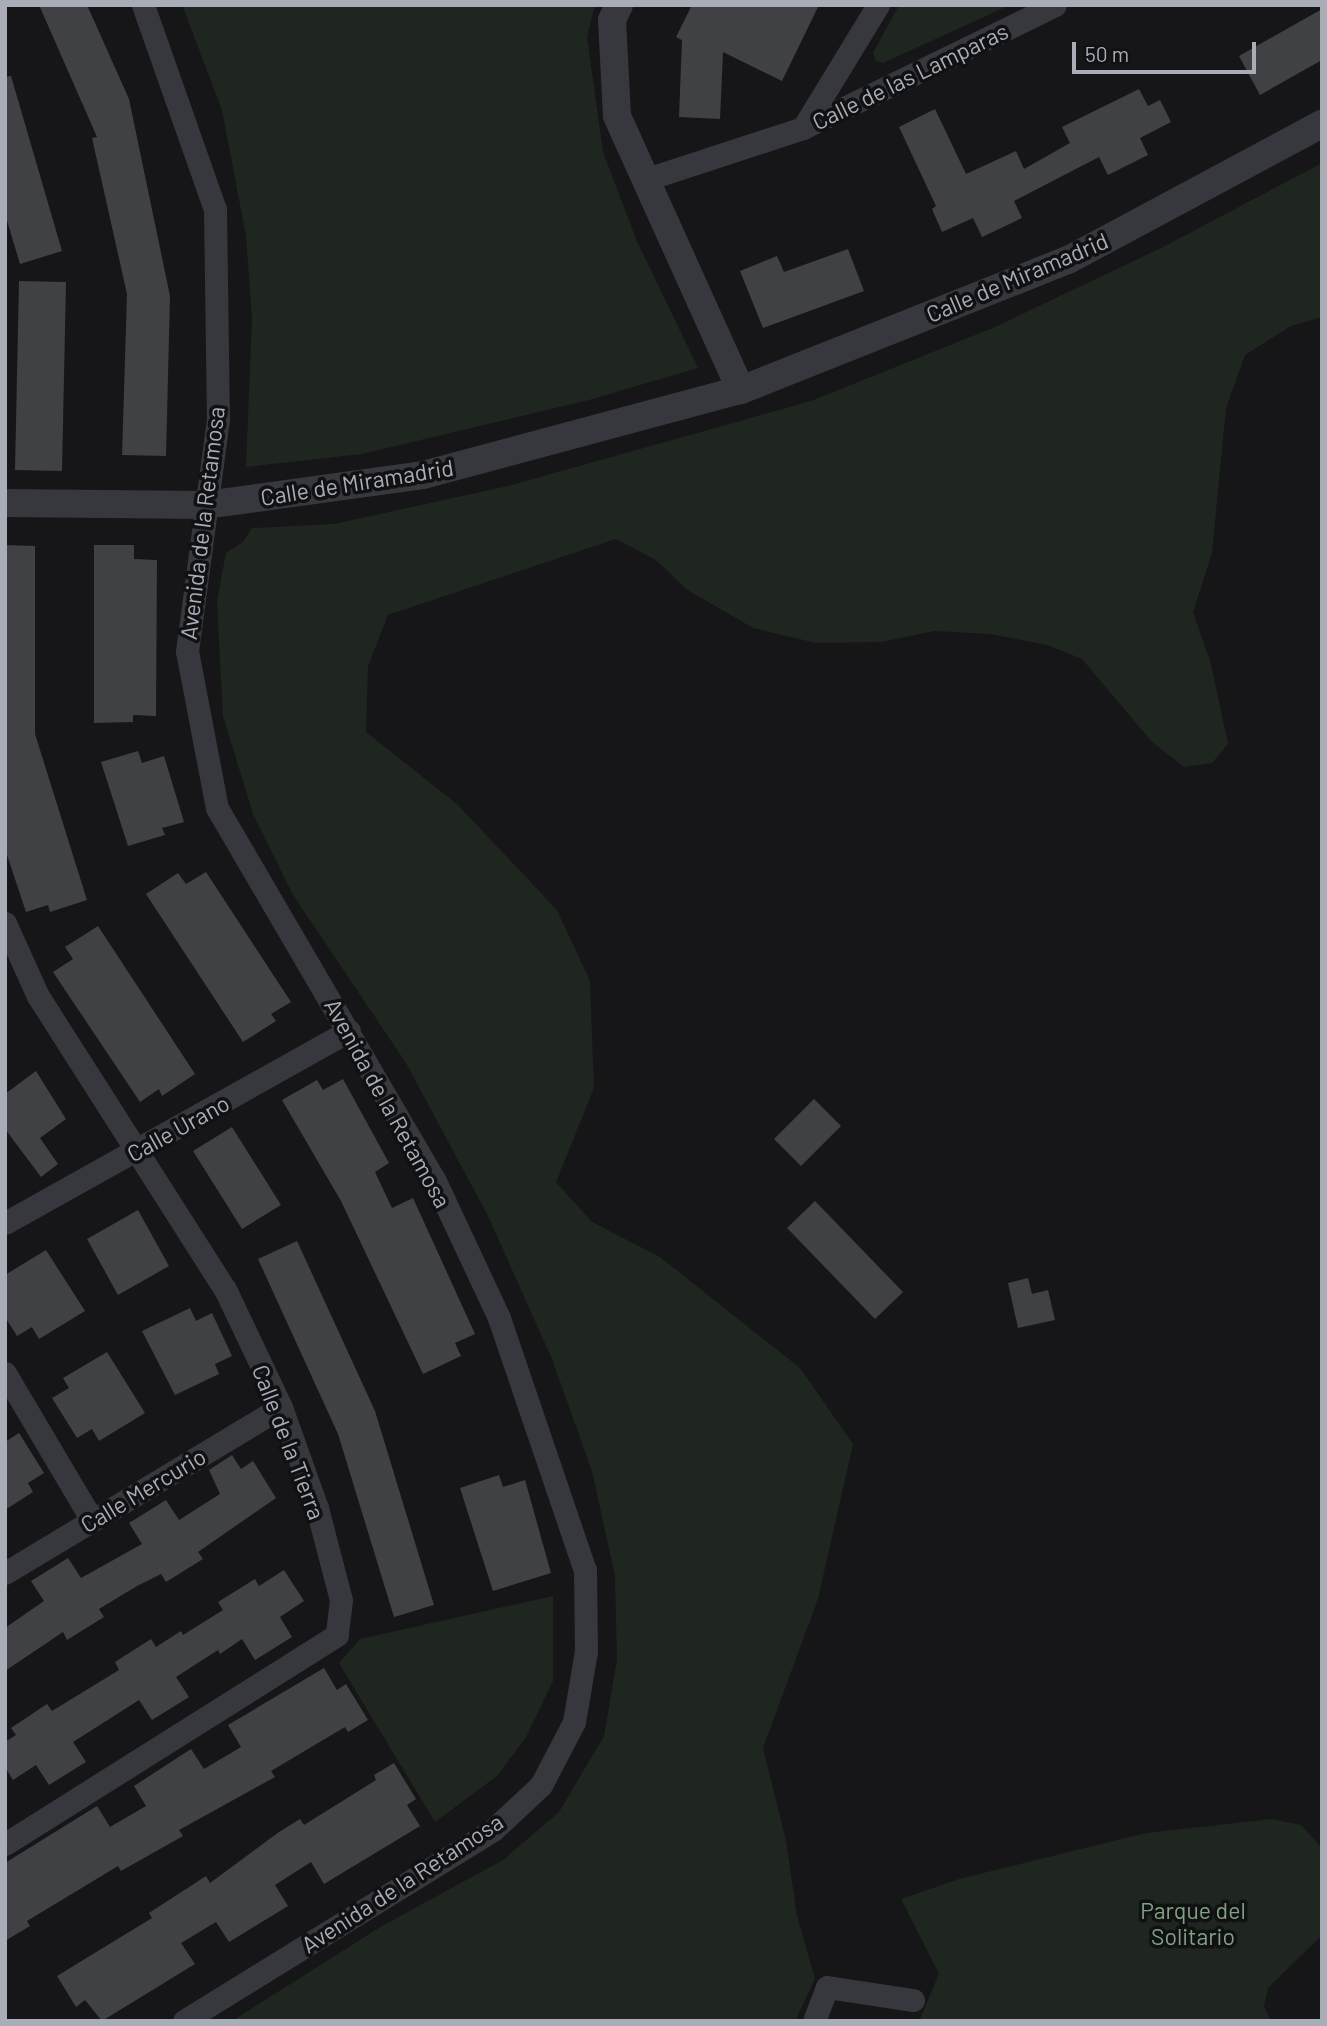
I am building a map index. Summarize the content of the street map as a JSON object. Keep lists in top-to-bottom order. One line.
{"streets":{"street":["Calle de las Lamparas","Calle de Miramadrid","Avenida de la Retamosa","Calle Urano","Calle de la Tierra","Calle Mercurio"]},"crossings":[["Calle de Miramadrid","Avenida de la Retamosa"],["Avenida de la Retamosa","Calle Urano"],["Calle Urano","Calle de la Tierra"],["Calle de la Tierra","Calle Mercurio"]],"parks":["Parque del Solitario"],"scale_bar":"50 m"}
